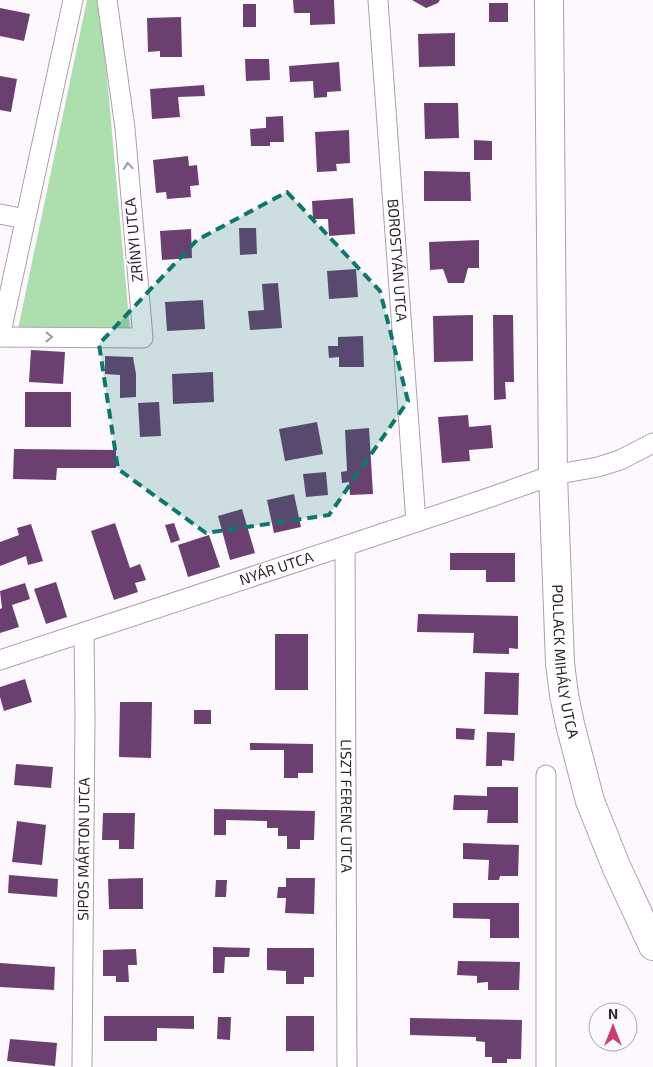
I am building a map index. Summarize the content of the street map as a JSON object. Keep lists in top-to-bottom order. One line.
{"streets":{"main road":["POLLACK MIHÁLY UTCA"],"street":["ZRÍNYI UTCA","BOROSTYÁN UTCA","NYÁR UTCA","LISZT FERENC UTCA","SIPOS MÁRTON UTCA"]},"crossings":[["BOROSTYÁN UTCA","NYÁR UTCA"],["NYÁR UTCA","POLLACK MIHÁLY UTCA"],["NYÁR UTCA","LISZT FERENC UTCA"],["NYÁR UTCA","SIPOS MÁRTON UTCA"]],"north":"top"}
